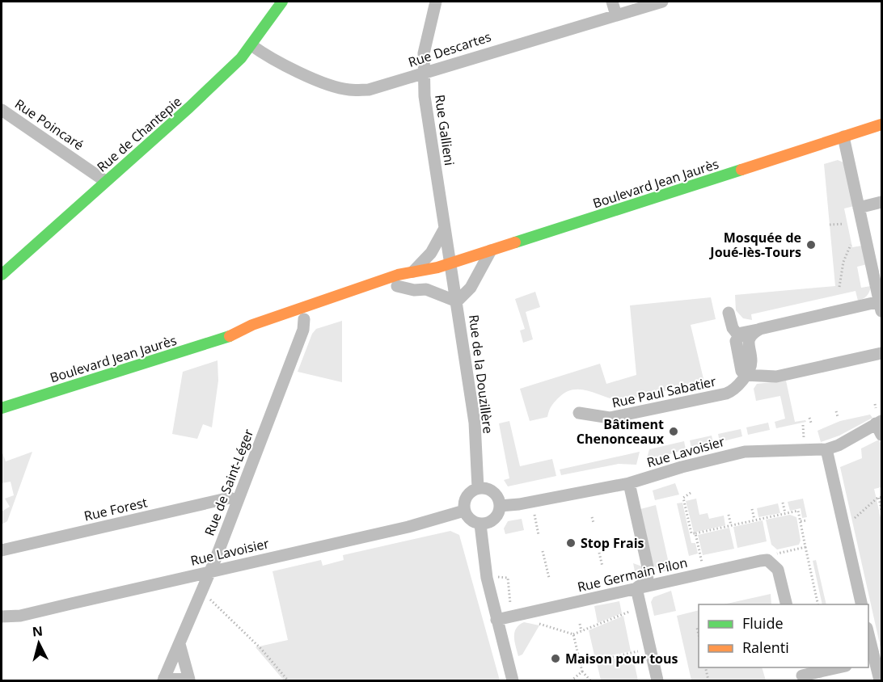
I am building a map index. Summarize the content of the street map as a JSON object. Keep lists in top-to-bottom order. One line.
{"streets":{"main road":["Rue de Chantepie","Boulevard Jean Jaurès"],"street":["Rue Descartes","Rue Poincaré","Rue Gallieni","Rue de la Douzillère","Rue Paul Sabatier","Rue Lavoisier","Rue de Saint-Léger","Rue Forest","Rue Germain Pilon"]},"crossings":[["Rue Descartes","Rue Gallieni"],["Rue Descartes","Rue de Chantepie"],["Rue Poincaré","Rue de Chantepie"],["Rue Gallieni","Boulevard Jean Jaurès"],["Rue Gallieni","Rue de la Douzillère"],["Boulevard Jean Jaurès","Rue de la Douzillère"],["Boulevard Jean Jaurès","Rue de Saint-Léger"],["Rue de la Douzillère","Rue Lavoisier"],["Rue Lavoisier","Rue de Saint-Léger"],["Rue de Saint-Léger","Rue Forest"]],"places":["Mosquée de Joué-lès-Tours","Bâtiment Chenonceaux","Stop Frais","Maison pour tous"],"legend":["Fluide","Ralenti"],"north":"top"}
